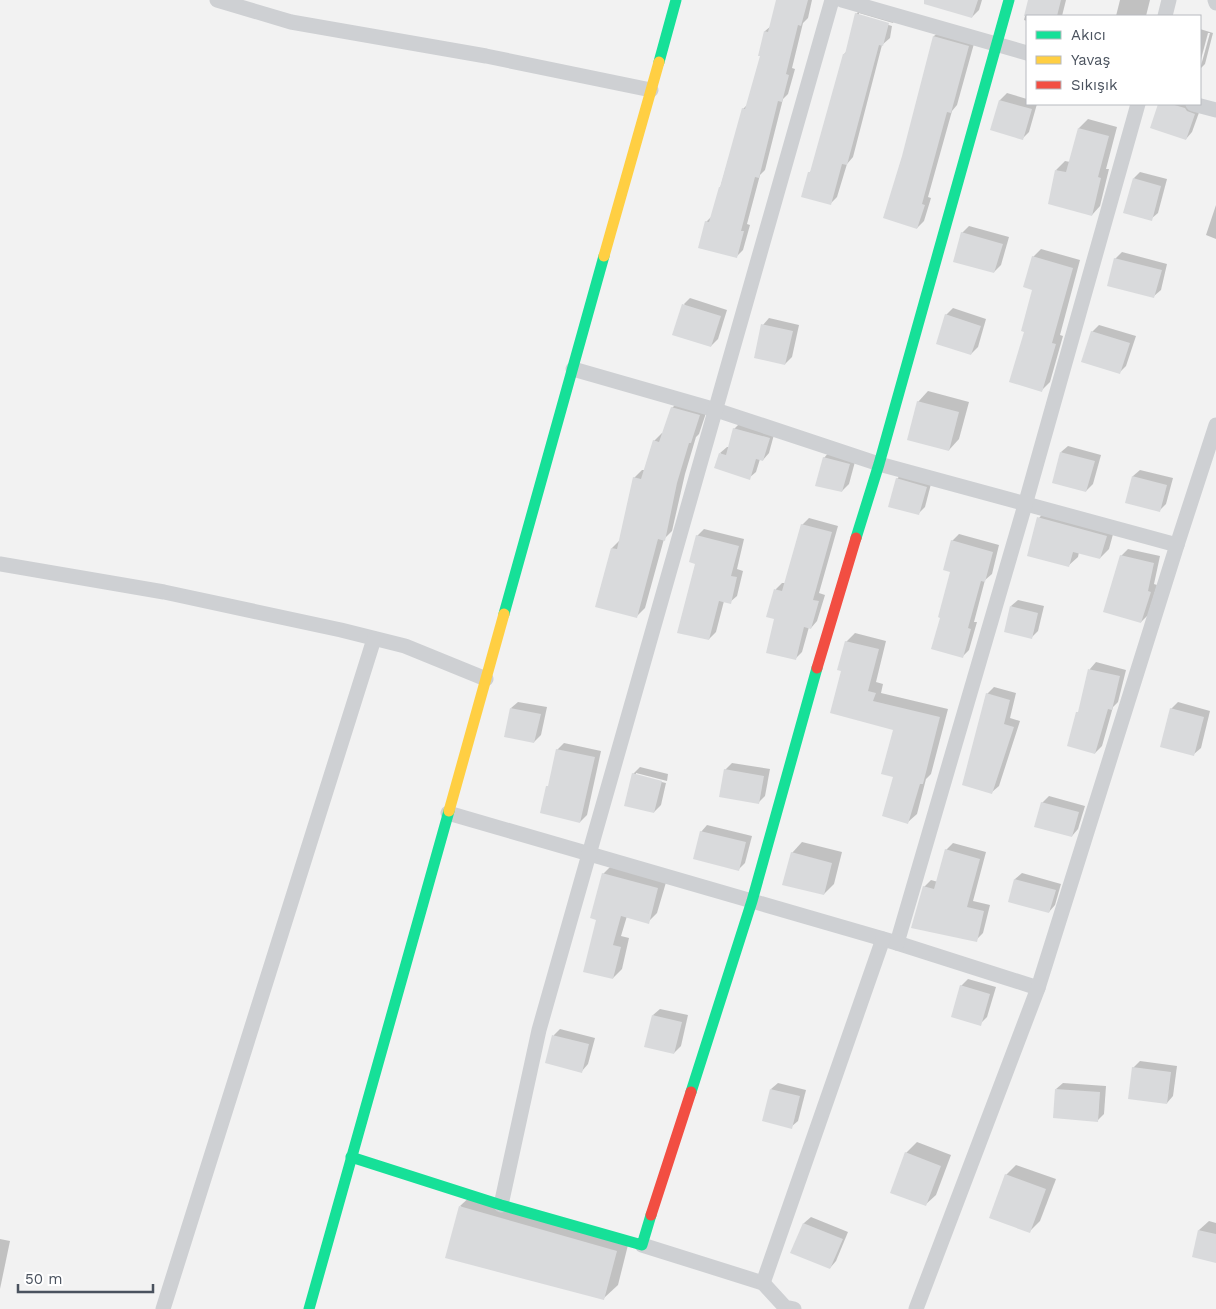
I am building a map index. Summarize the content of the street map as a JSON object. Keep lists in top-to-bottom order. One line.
{"legend":["Akıcı","Yavaş","Sıkışık"],"scale_bar":"50 m"}
